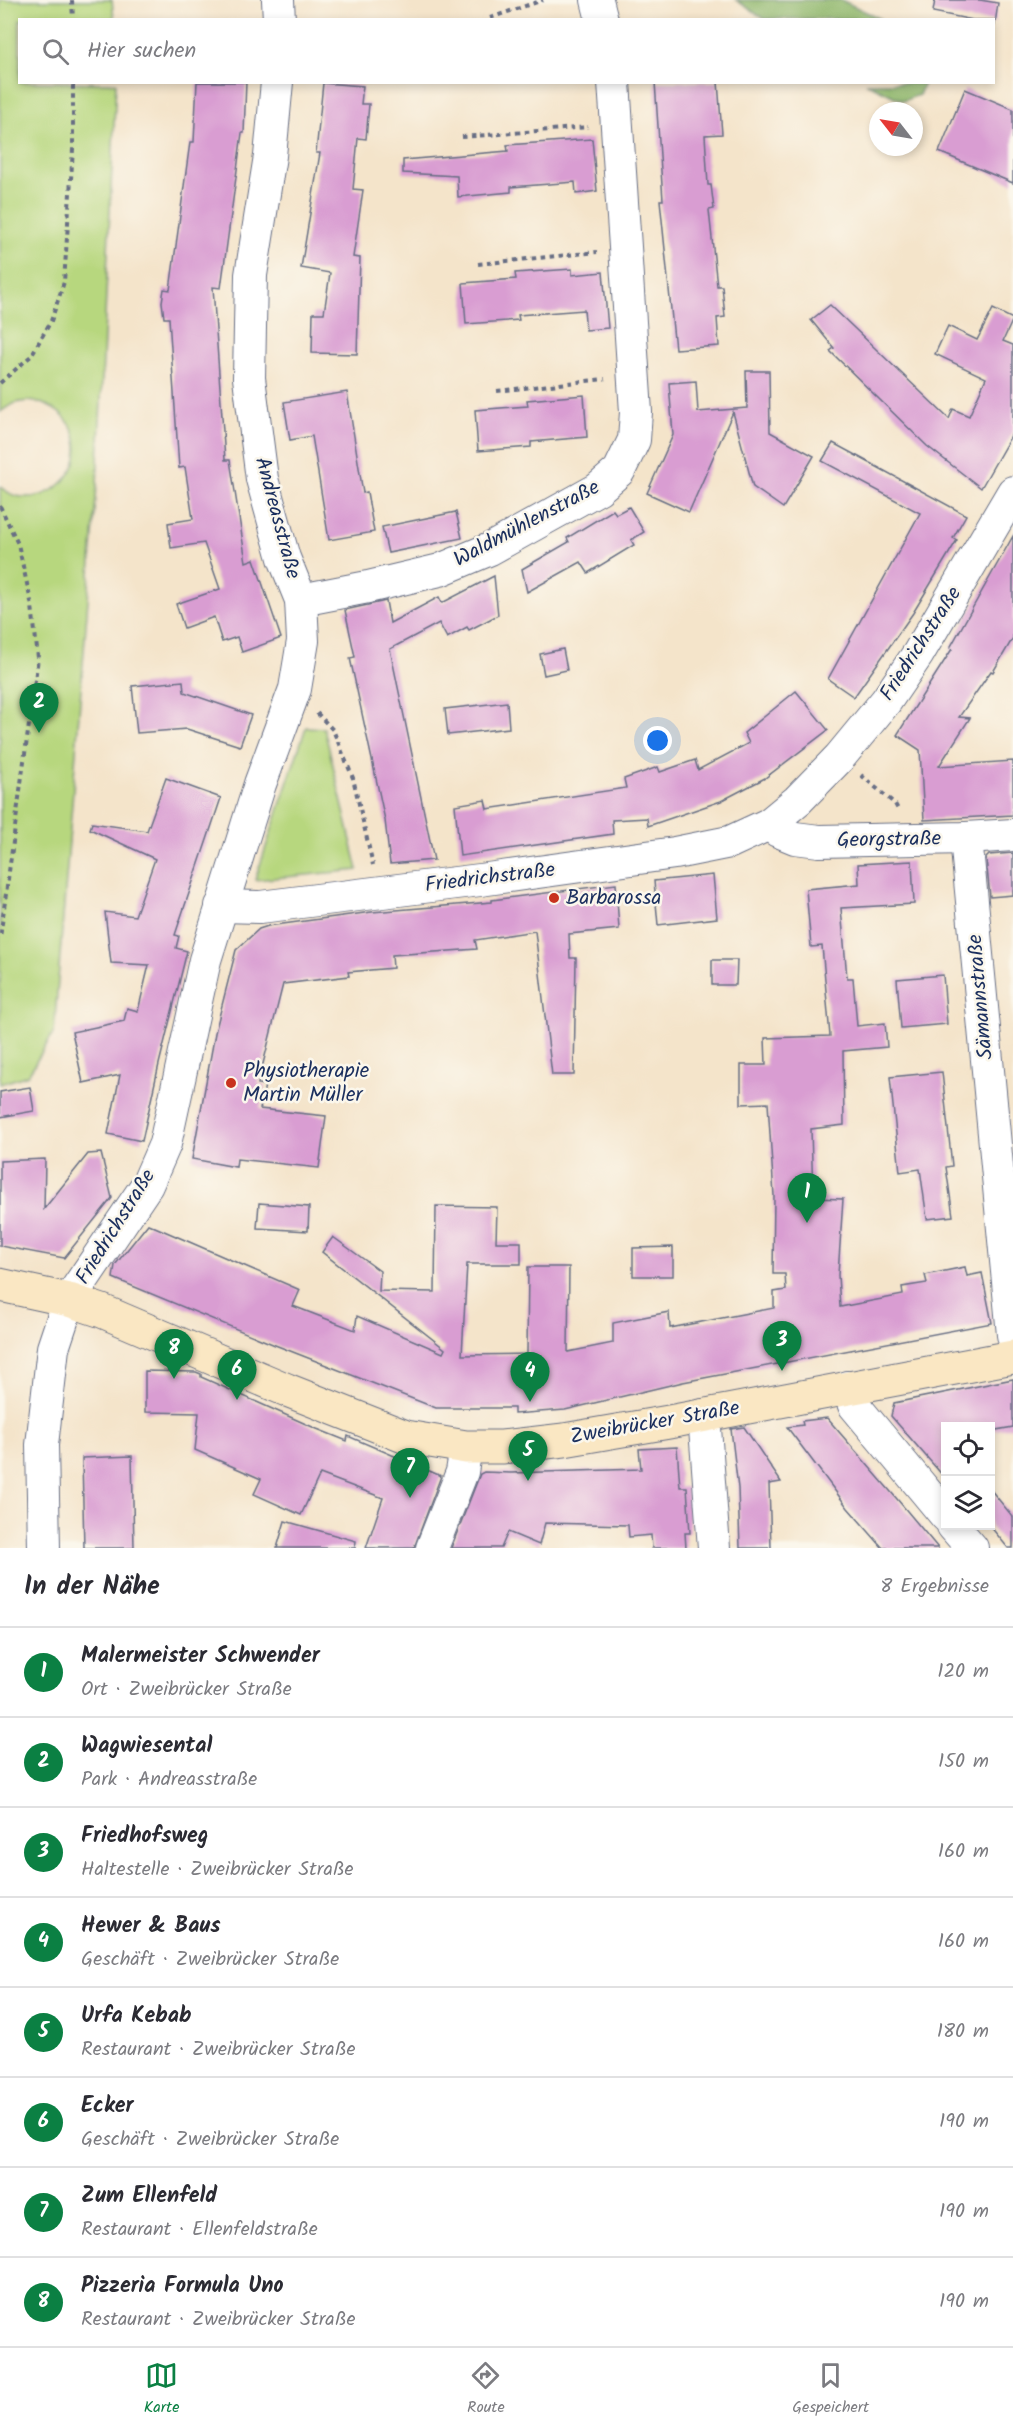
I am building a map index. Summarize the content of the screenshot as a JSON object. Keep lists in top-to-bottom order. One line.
{"streets":{"street":["Andreasstraße","Waldmühlenstraße","Friedrichstraße","Georgstraße","Sämannstraße","Zweibrücker Straße"]},"crossings":[["Andreasstraße","Waldmühlenstraße"],["Andreasstraße","Friedrichstraße"],["Friedrichstraße","Georgstraße"],["Friedrichstraße","Zweibrücker Straße"],["Georgstraße","Sämannstraße"]],"places":["Barbarossa","Physiotherapie Martin Müller"],"north":"top left","page":{"search":"Hier suchen","pins":["2","1","3","8","6","4","5","7"],"heading":["In der Nähe","8 Ergebnisse"],"list":[{"mark":"1","name":"Malermeister Schwender","note":"Ort · Zweibrücker Straße","value":"120 m"},{"mark":"2","name":"Wagwiesental","note":"Park · Andreasstraße","value":"150 m"},{"mark":"3","name":"Friedhofsweg","note":"Haltestelle · Zweibrücker Straße","value":"160 m"},{"mark":"4","name":"Hewer & Baus","note":"Geschäft · Zweibrücker Straße","value":"160 m"},{"mark":"5","name":"Urfa Kebab","note":"Restaurant · Zweibrücker Straße","value":"180 m"},{"mark":"6","name":"Ecker","note":"Geschäft · Zweibrücker Straße","value":"190 m"},{"mark":"7","name":"Zum Ellenfeld","note":"Restaurant · Ellenfeldstraße","value":"190 m"},{"mark":"8","name":"Pizzeria Formula Uno","note":"Restaurant · Zweibrücker Straße","value":"190 m"}],"nav":["Karte","Route","Gespeichert"]}}
